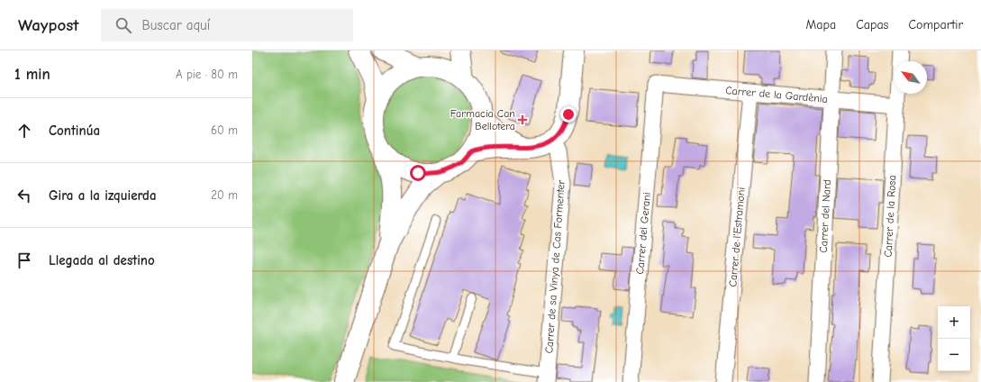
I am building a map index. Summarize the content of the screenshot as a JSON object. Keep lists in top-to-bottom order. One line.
{"streets":{"street":["Carrer de la Gardènia","Carrer del Nard","Carrer de la Rosa","Carrer del Gerani","Carrer de l'Estramoni","Carrer de sa Vinya de Cas Formenter"]},"crossings":[["Carrer de la Gardènia","Carrer del Nard"],["Carrer de la Gardènia","Carrer de la Rosa"],["Carrer de la Gardènia","Carrer del Gerani"],["Carrer de la Gardènia","Carrer de l'Estramoni"]],"places":{"health":["Farmacia Can Bellotera"]},"north":"top left","page":{"header":"Waypost","search":"Buscar aquí","nav":["Mapa","Capas","Compartir"],"heading":["1 min","A pie · 80 m"],"list":[["Continúa","60 m"],["Gira a la izquierda","20 m"],"Llegada al destino"],"map_buttons":["+","−"]}}
